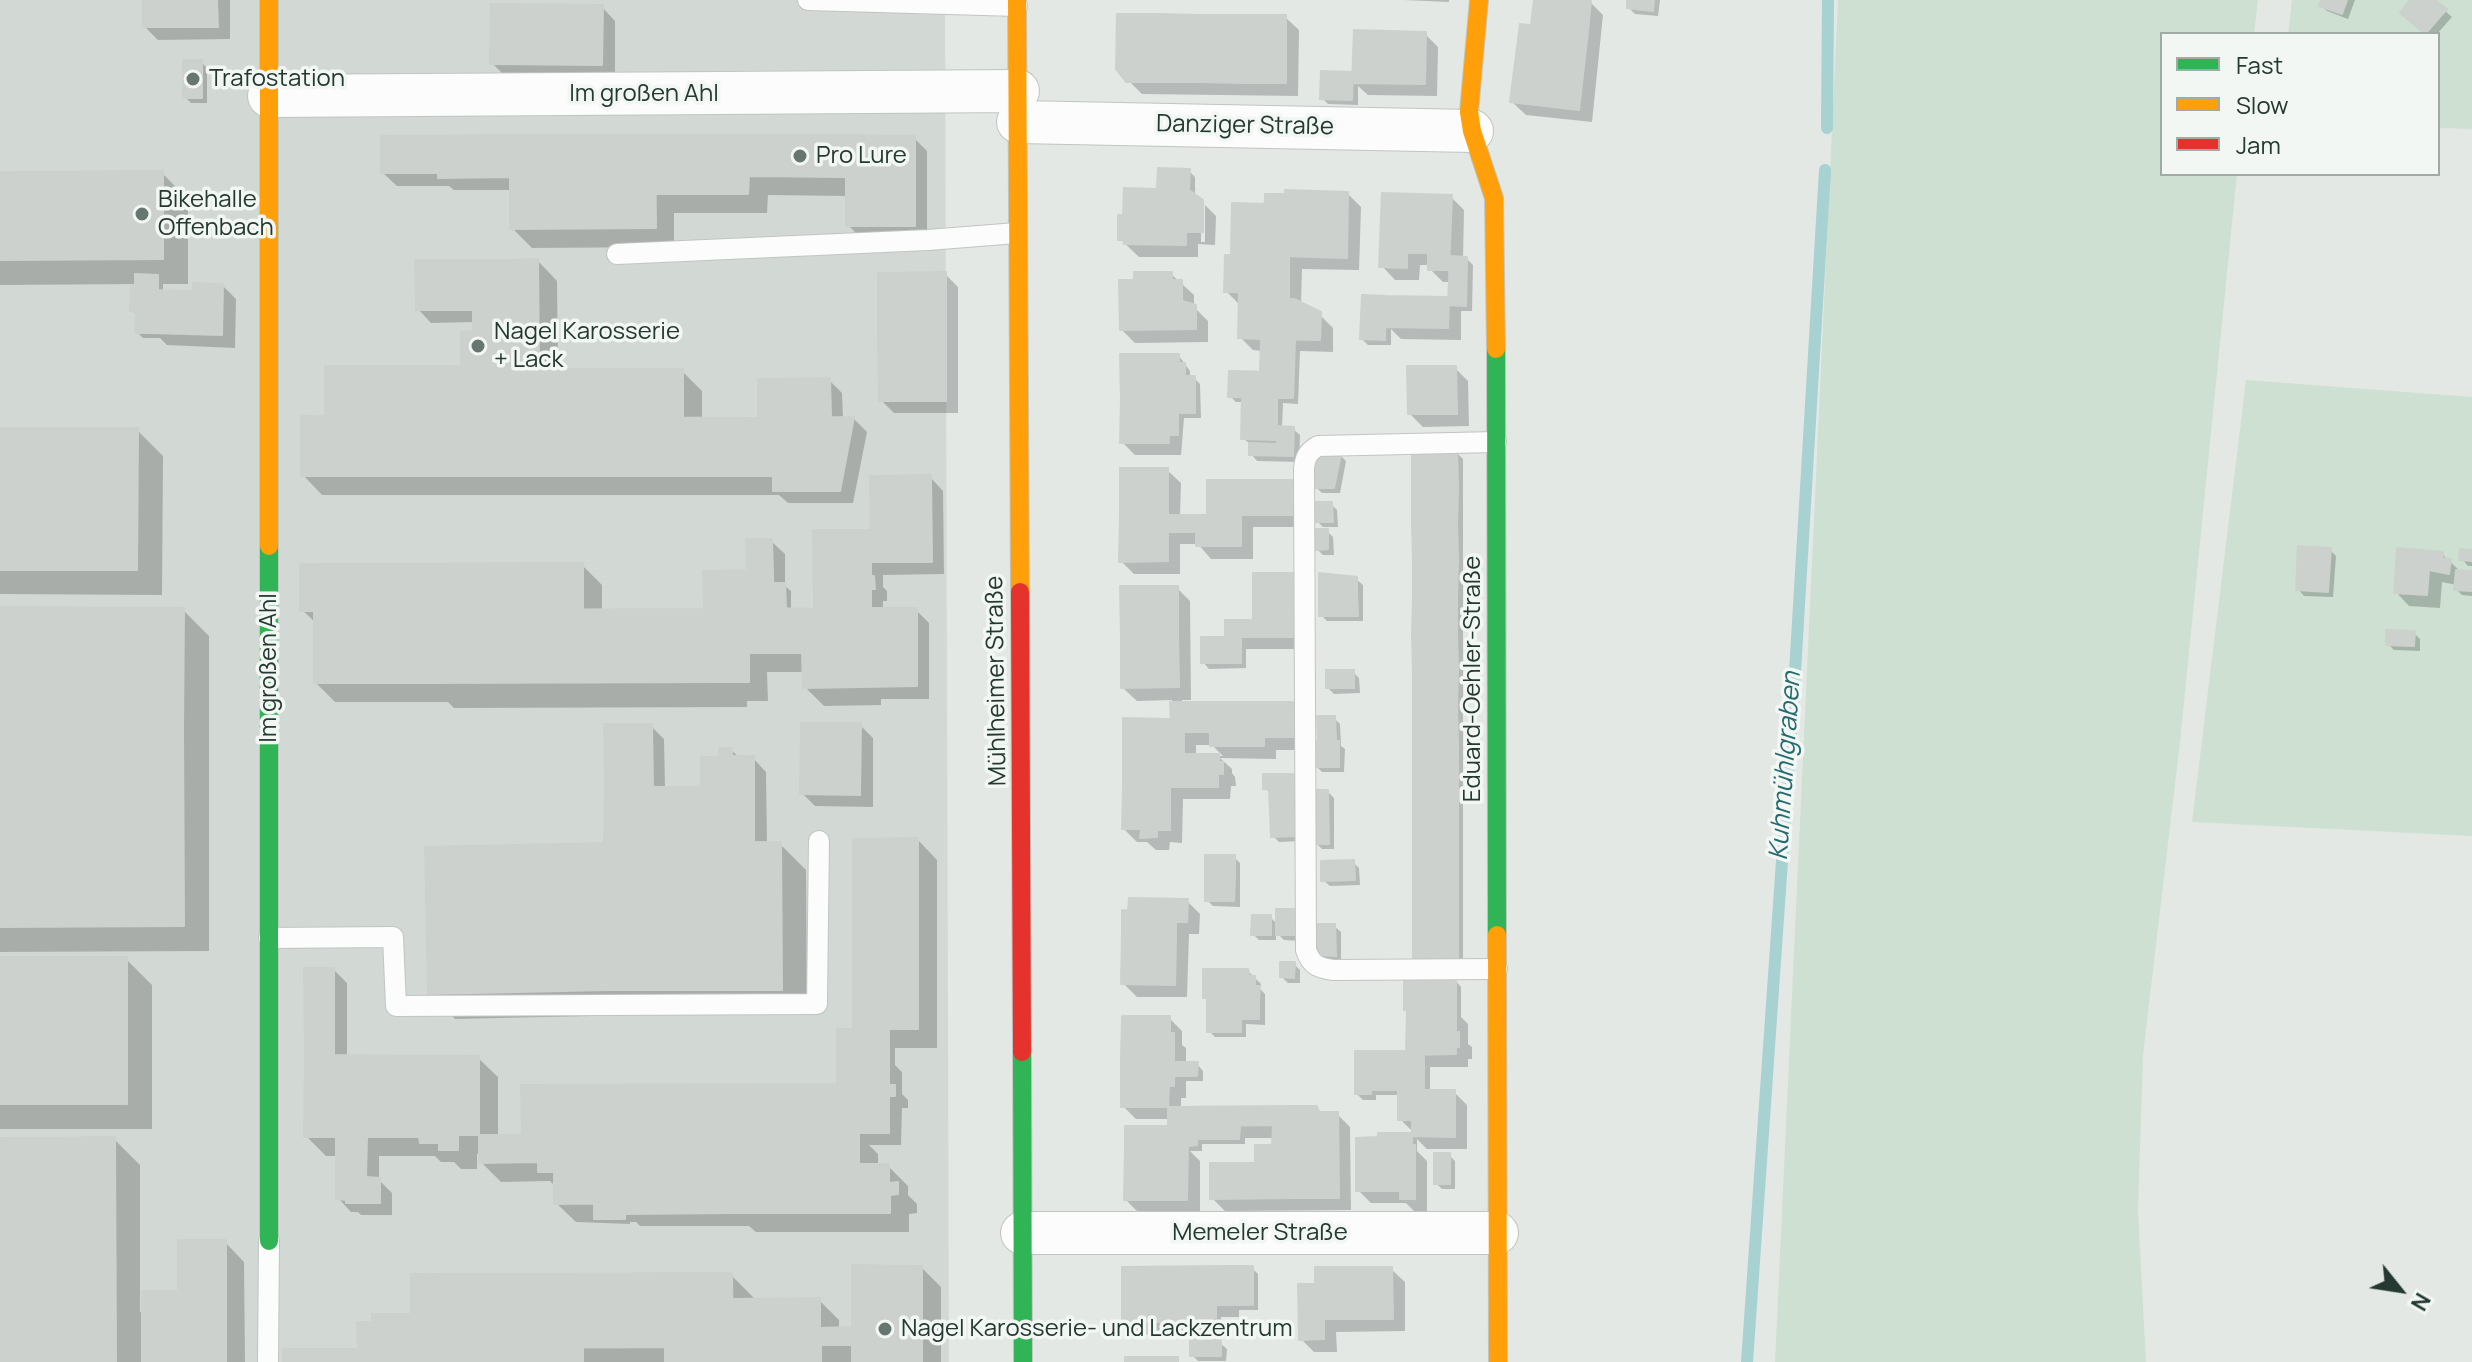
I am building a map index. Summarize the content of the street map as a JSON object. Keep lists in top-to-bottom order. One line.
{"streets":{"street":["Im großen Ahl","Danziger Straße","Eduard-Oehler-Straße","Mühlheimer Straße","Memeler Straße"]},"crossings":[["Im großen Ahl","Danziger Straße"],["Im großen Ahl","Mühlheimer Straße"],["Danziger Straße","Eduard-Oehler-Straße"],["Danziger Straße","Mühlheimer Straße"],["Eduard-Oehler-Straße","Memeler Straße"],["Mühlheimer Straße","Memeler Straße"]],"water":["Kuhmühlgraben"],"places":["Trafostation","Pro Lure","Bikehalle Offenbach","Nagel Karosserie + Lack","Nagel Karosserie- und Lackzentrum"],"legend":["Fast","Slow","Jam"],"north":"bottom right"}
